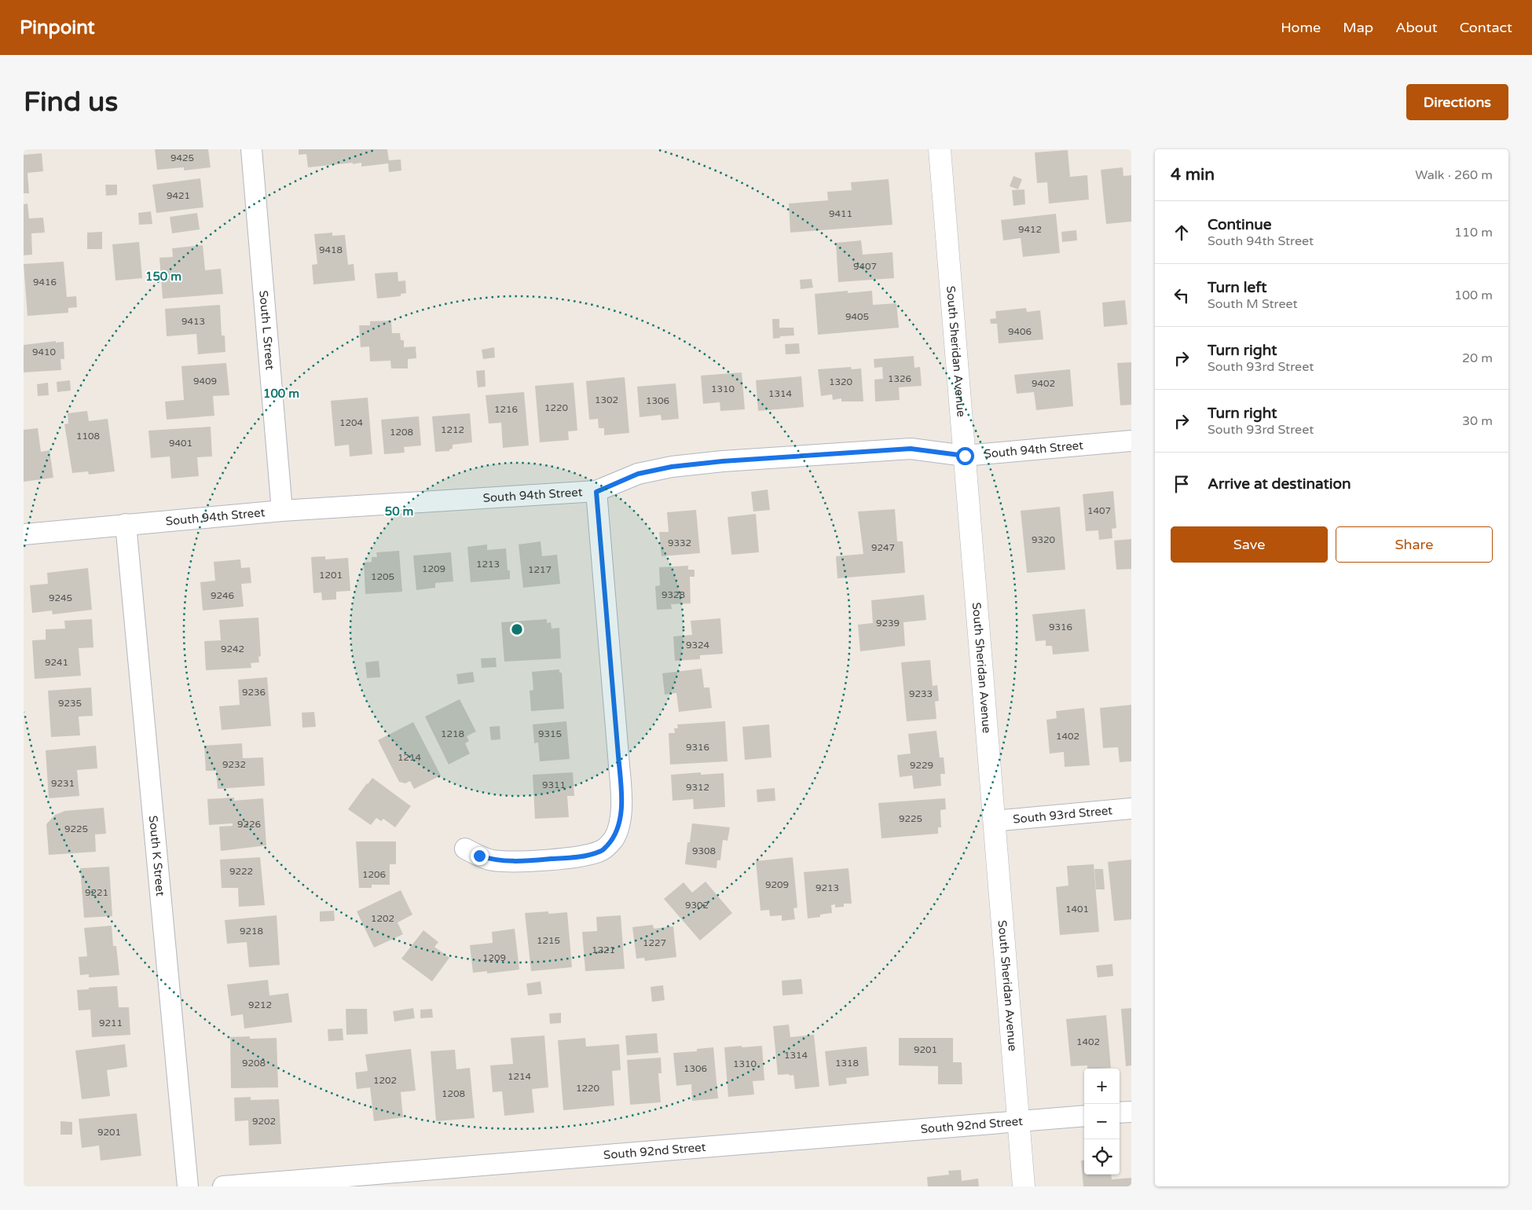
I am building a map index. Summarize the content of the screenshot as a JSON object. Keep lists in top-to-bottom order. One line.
{"streets":{"street":["South L Street","South Sheridan Avenue","South 94th Street","South 93rd Street","South K Street","South 92nd Street"]},"crossings":[["South L Street","South 94th Street"],["South Sheridan Avenue","South 94th Street"],["South Sheridan Avenue","South 93rd Street"],["South Sheridan Avenue","South 92nd Street"],["South 94th Street","South K Street"]],"house_numbers":["9425","9421","9411","9412","9418","9407","9416","9405","9413","9406","9410","1326","9409","1320","9402","1310","1314","1302","1306","1220","1216","1204","1212","1208","1108","9401","1407","9320","9332","9247","1213","1209","1217","1201","1205","9328","9246","9245","9239","9316","9324","9242","9241","9236","9233","9235","1218","9315","1402","9316","1214","9232","9229","9231","9311","9312","9225","9226","9225","9308","9222","1206","9209","9213","9221","9302","1401","1202","9218","1215","1227","1221","1209","9212","9211","1402","9201","1314","9208","1318","1310","1306","1214","1202","1220","1208","9202","9201"],"page":{"header":"Pinpoint","nav":["Home","Map","About","Contact"],"buttons":["Directions",["Save","Share"]],"title":"Find us","heading":["4 min","Walk · 260 m"],"list":[["Continue","South 94th Street","110 m"],["Turn left","South M Street","100 m"],["Turn right","South 93rd Street","20 m"],["Turn right","South 93rd Street","30 m"],"Arrive at destination"],"map_buttons":["+","−"]},"rings":["150 m","100 m","50 m"]}
